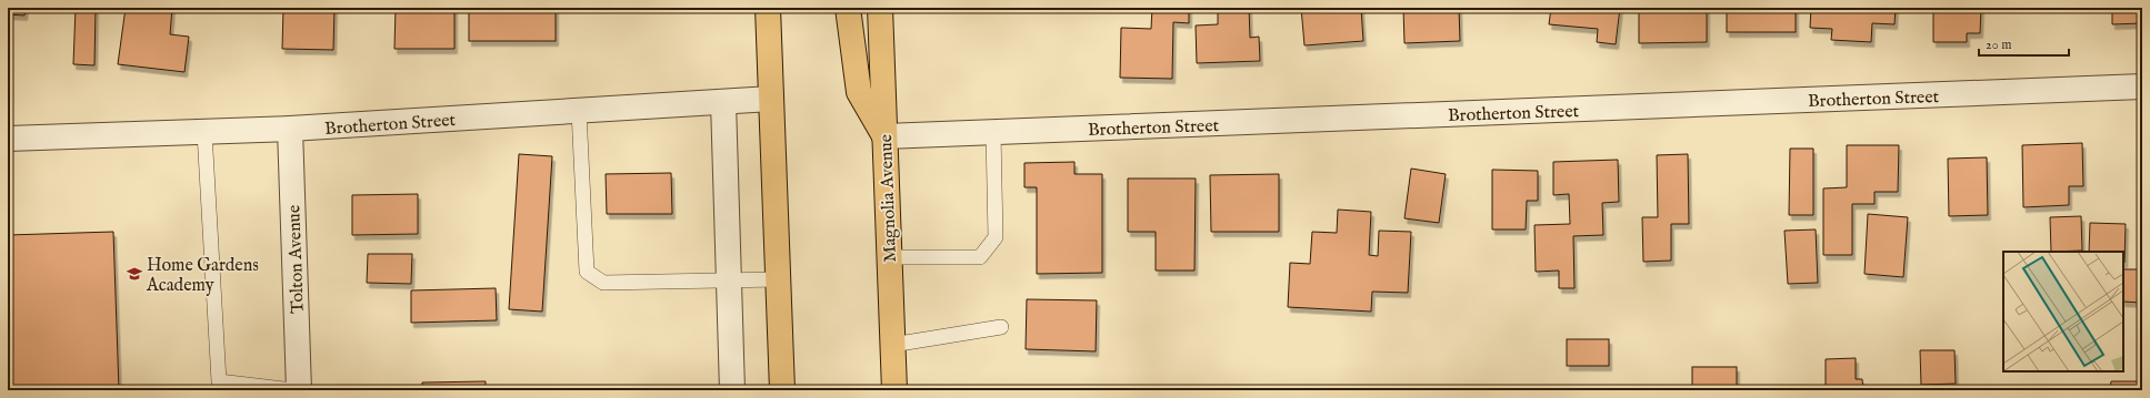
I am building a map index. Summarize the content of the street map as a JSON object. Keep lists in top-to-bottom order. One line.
{"streets":{"main road":["Magnolia Avenue"],"street":["Brotherton Street","Tolton Avenue"]},"crossings":[["Brotherton Street","Magnolia Avenue"],["Brotherton Street","Tolton Avenue"]],"places":{"school or university":["Home Gardens Academy"]},"scale_bar":"20 m"}
